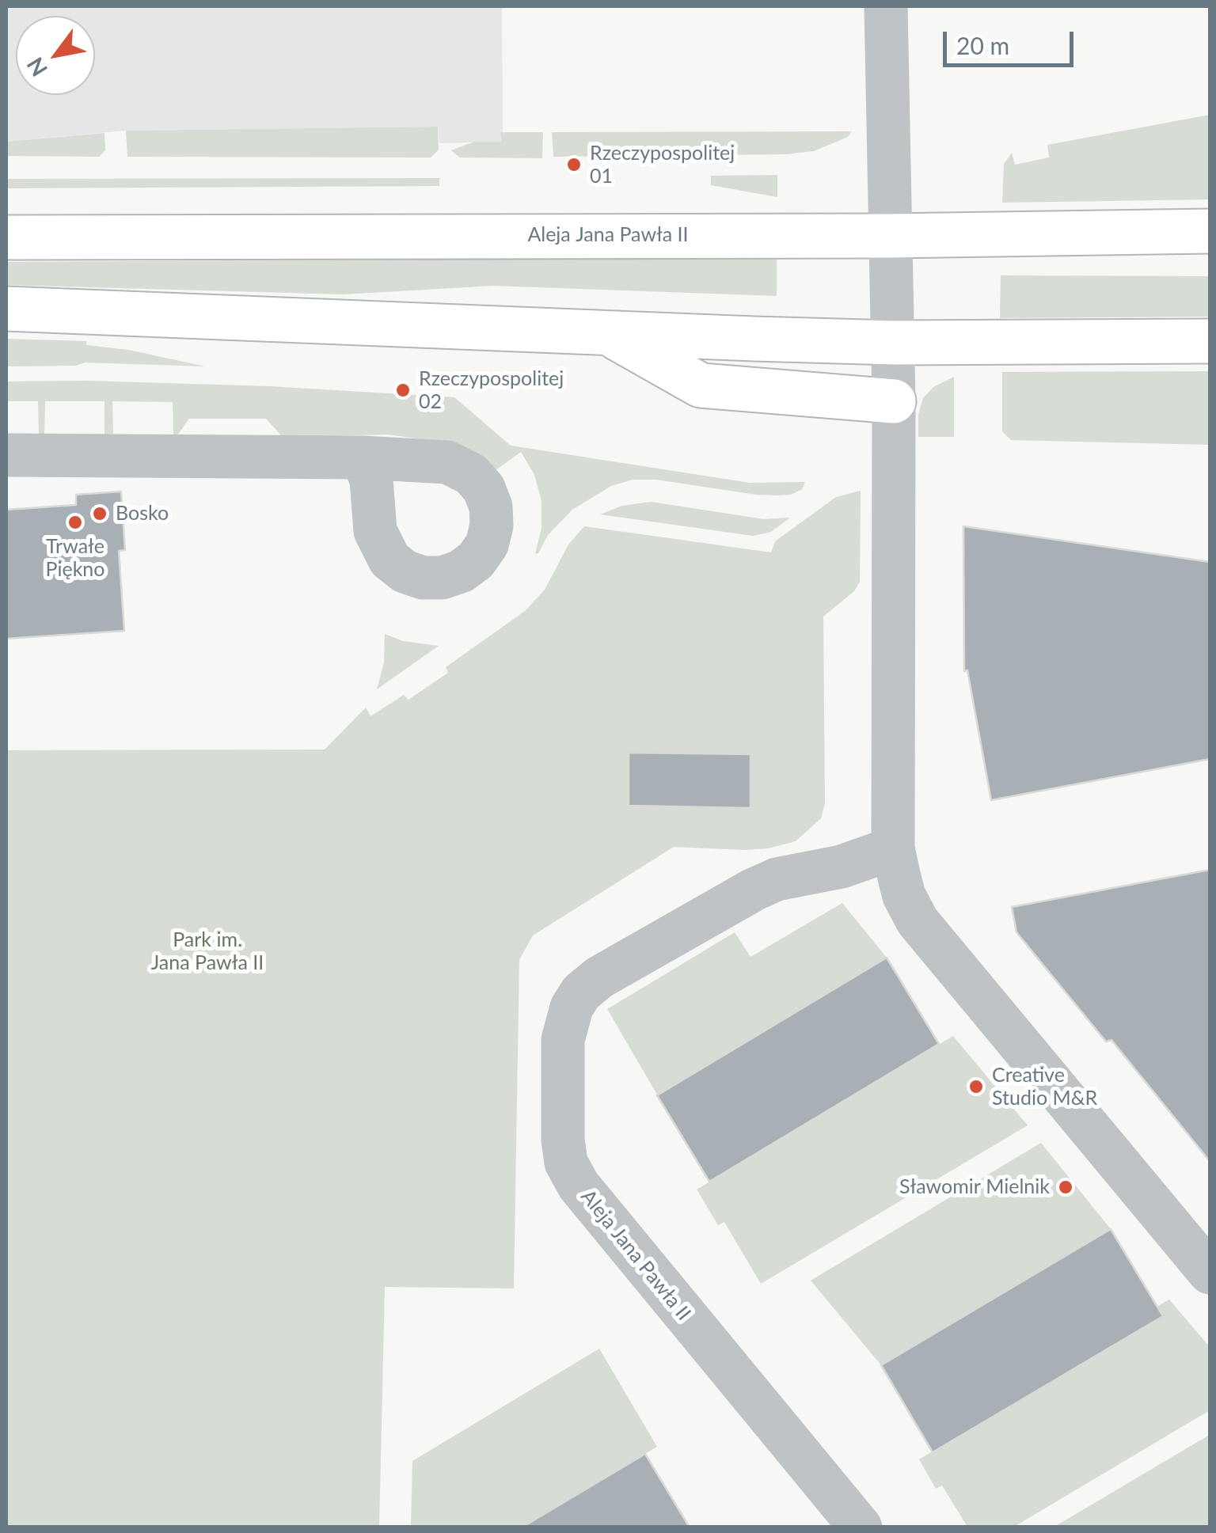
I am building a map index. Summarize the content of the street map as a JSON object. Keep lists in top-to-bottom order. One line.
{"streets":{"main road":["Aleja Jana Pawła II"]},"parks":["Park im. Jana Pawła II"],"places":["Rzeczypospolitej 01","Rzeczypospolitej 02","Bosko","Trwałe Piękno","Creative Studio M&R","Sławomir Mielnik"],"scale_bar":"20 m","north":"bottom left"}
